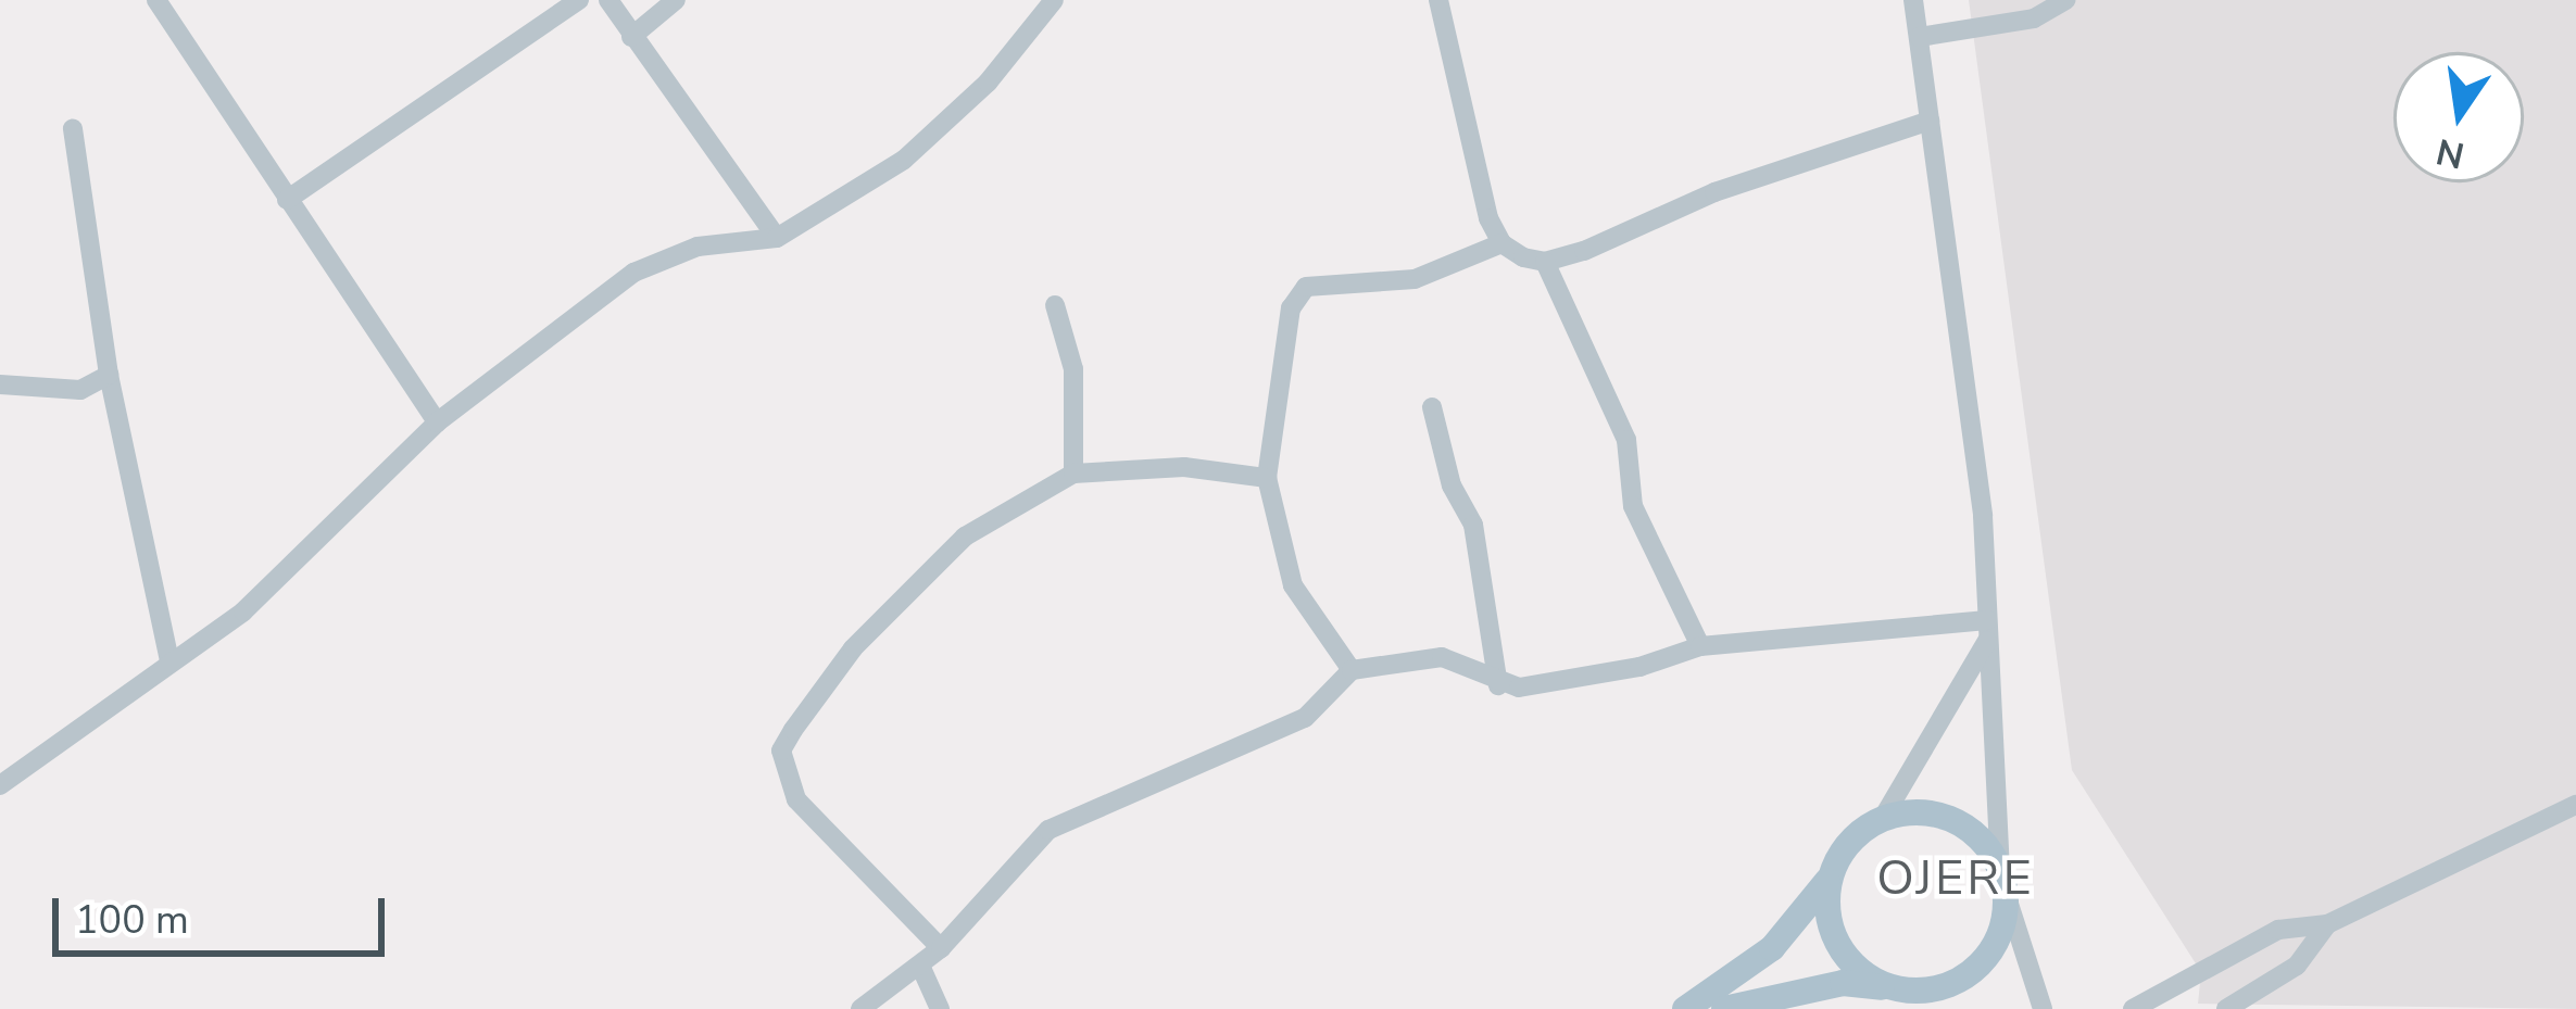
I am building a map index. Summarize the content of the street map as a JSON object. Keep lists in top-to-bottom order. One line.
{"districts":["OJERE"],"scale_bar":"100 m","north":"bottom"}
